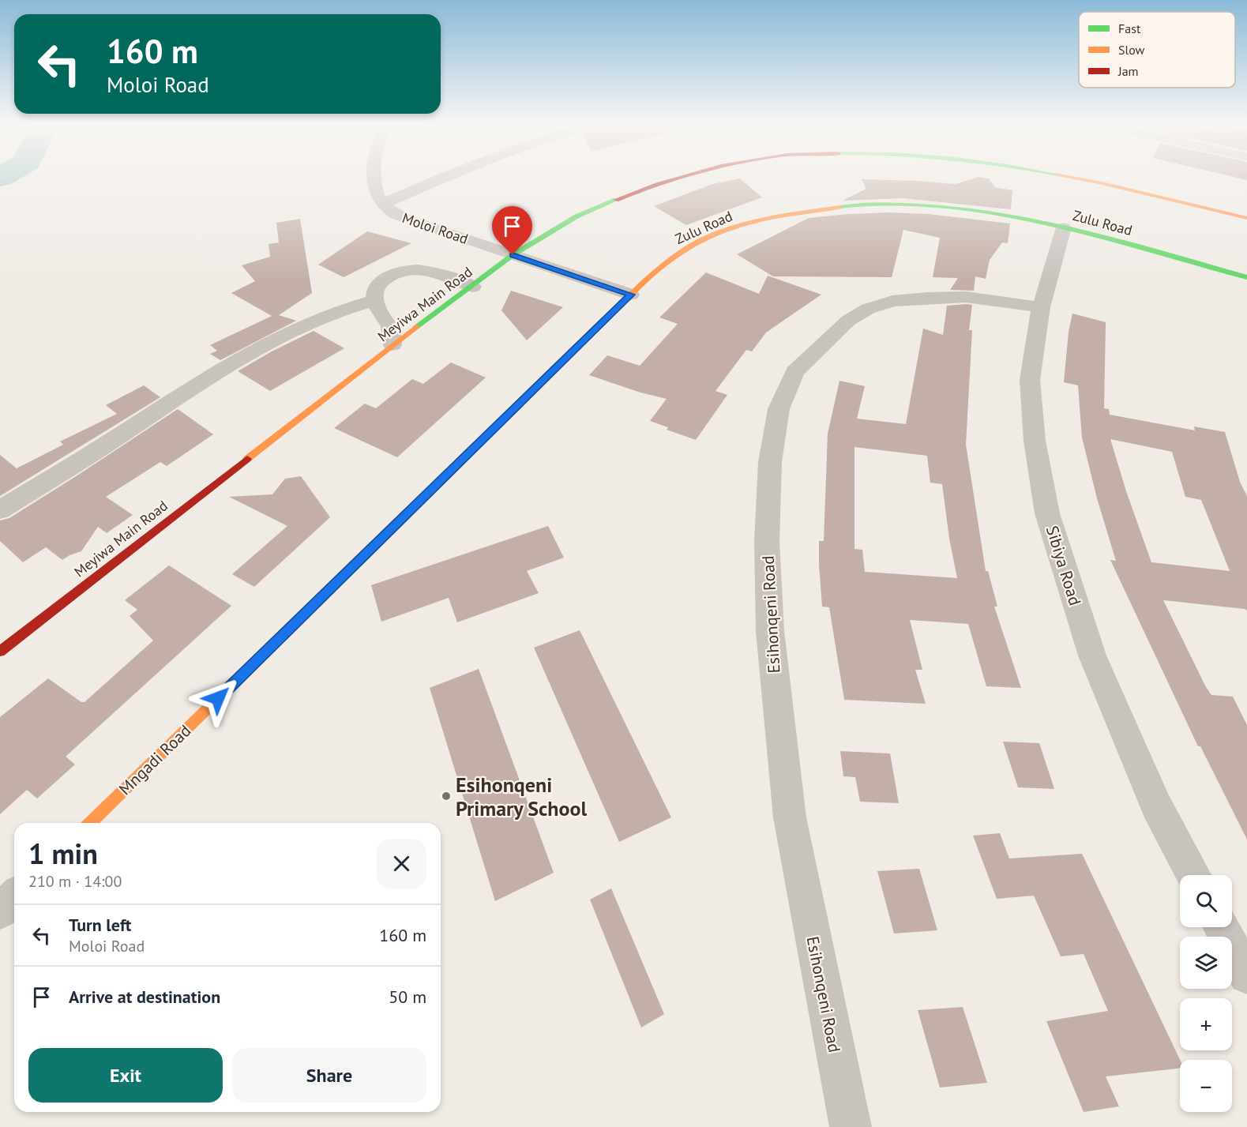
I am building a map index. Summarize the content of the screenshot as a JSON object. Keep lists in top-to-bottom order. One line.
{"streets":{"street":["Zulu Road","Moloi Road","Meyiwa Main Road","Sibiya Road","Esihonqeni Road","Mngadi Road"]},"crossings":[["Zulu Road","Moloi Road"],["Zulu Road","Sibiya Road"],["Zulu Road","Mngadi Road"],["Moloi Road","Meyiwa Main Road"],["Moloi Road","Mngadi Road"],["Sibiya Road","Esihonqeni Road"]],"places":["Esihonqeni Primary School"],"legend":["Fast","Slow","Jam"],"page":{"turn":["160 m","Moloi Road"],"heading":["1 min","210 m · 14:00"],"map_buttons":["+","−"],"list":[{"name":"Turn left","note":"Moloi Road","value":"160 m"},{"name":"Arrive at destination","value":"50 m"}],"buttons":["Exit","Share"]}}
